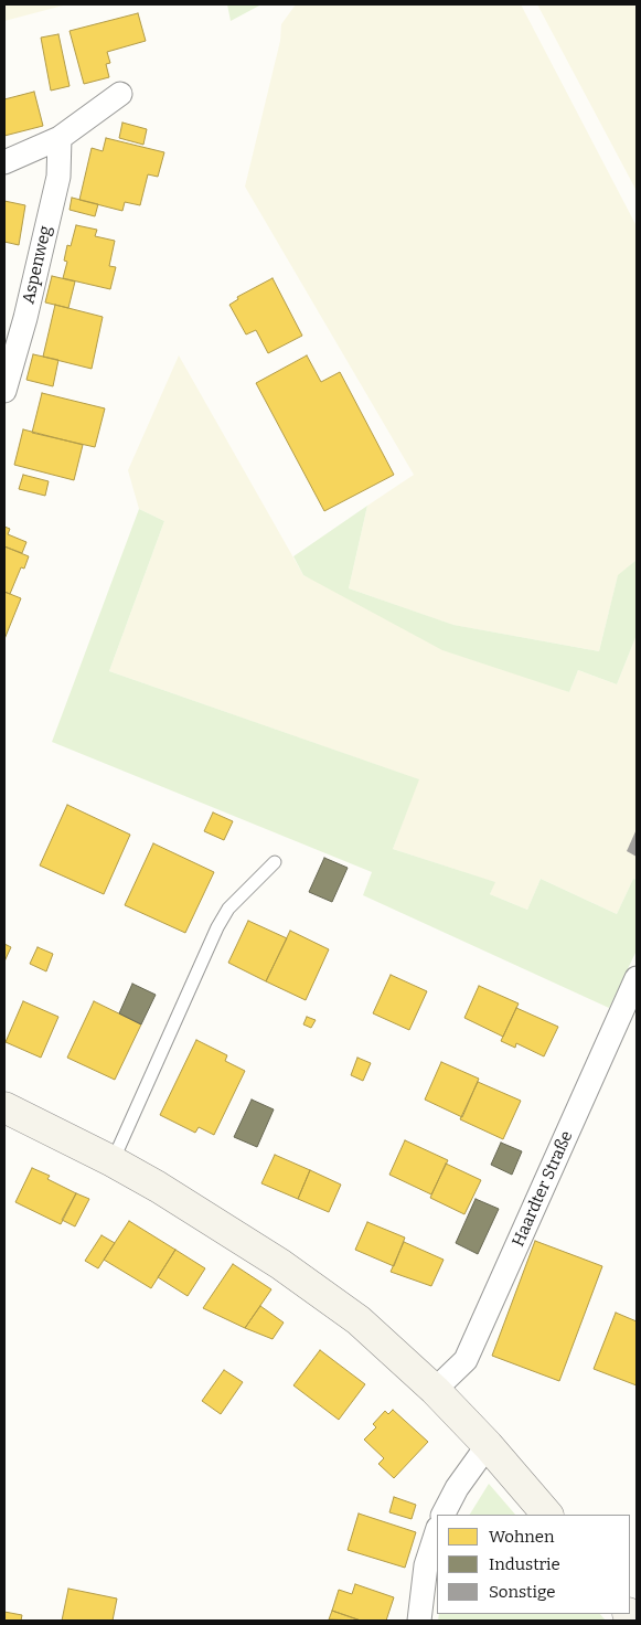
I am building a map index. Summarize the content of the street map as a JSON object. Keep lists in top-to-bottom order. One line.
{"streets":{"street":["Aspenweg","Haardter Straße"]},"legend":["Wohnen","Industrie","Sonstige"]}
